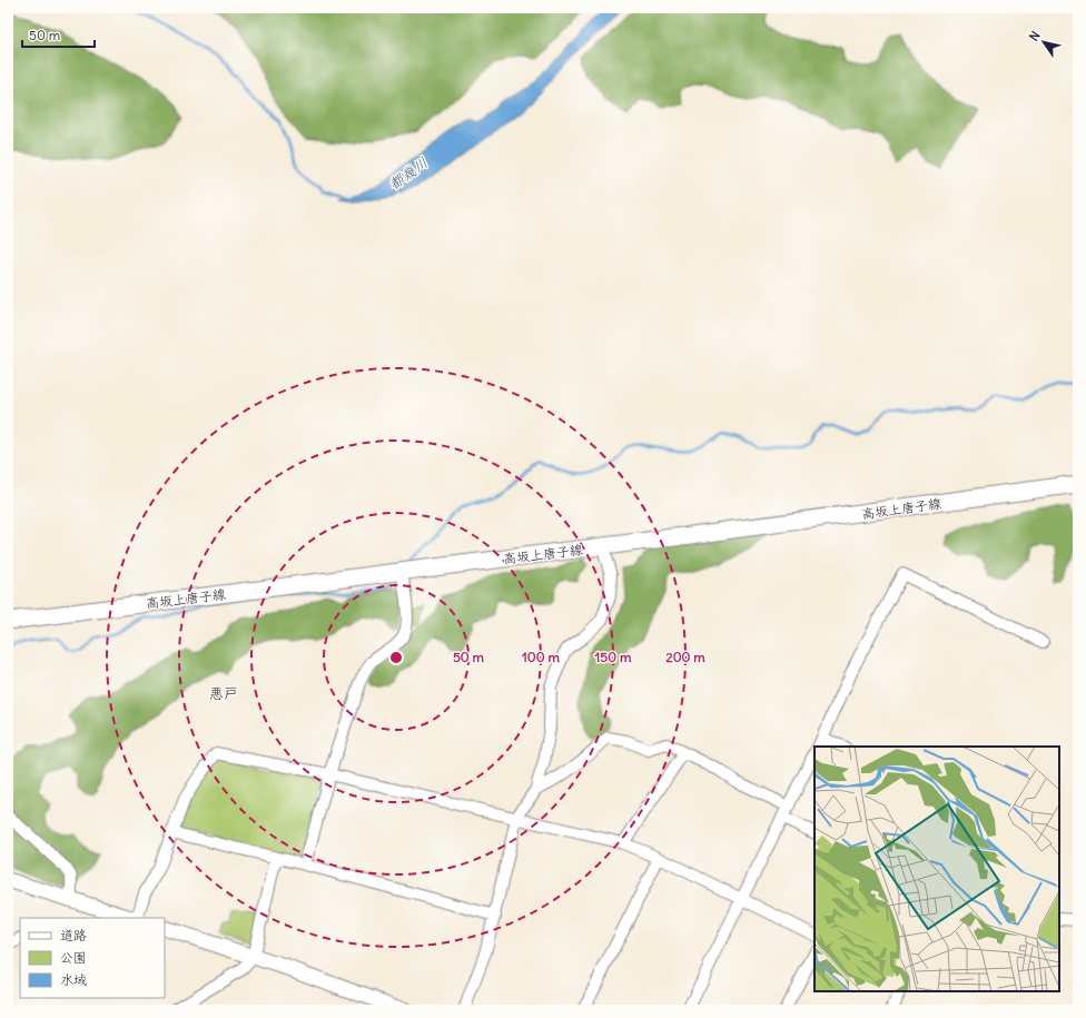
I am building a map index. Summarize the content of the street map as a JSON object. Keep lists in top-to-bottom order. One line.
{"streets":{"main road":["高坂上唐子線"]},"districts":["悪戸"],"water":["都幾川"],"legend":["道路","公園","水域"],"scale_bar":"50 m","north":"top left","rings":["50 m","100 m","150 m","200 m"]}
